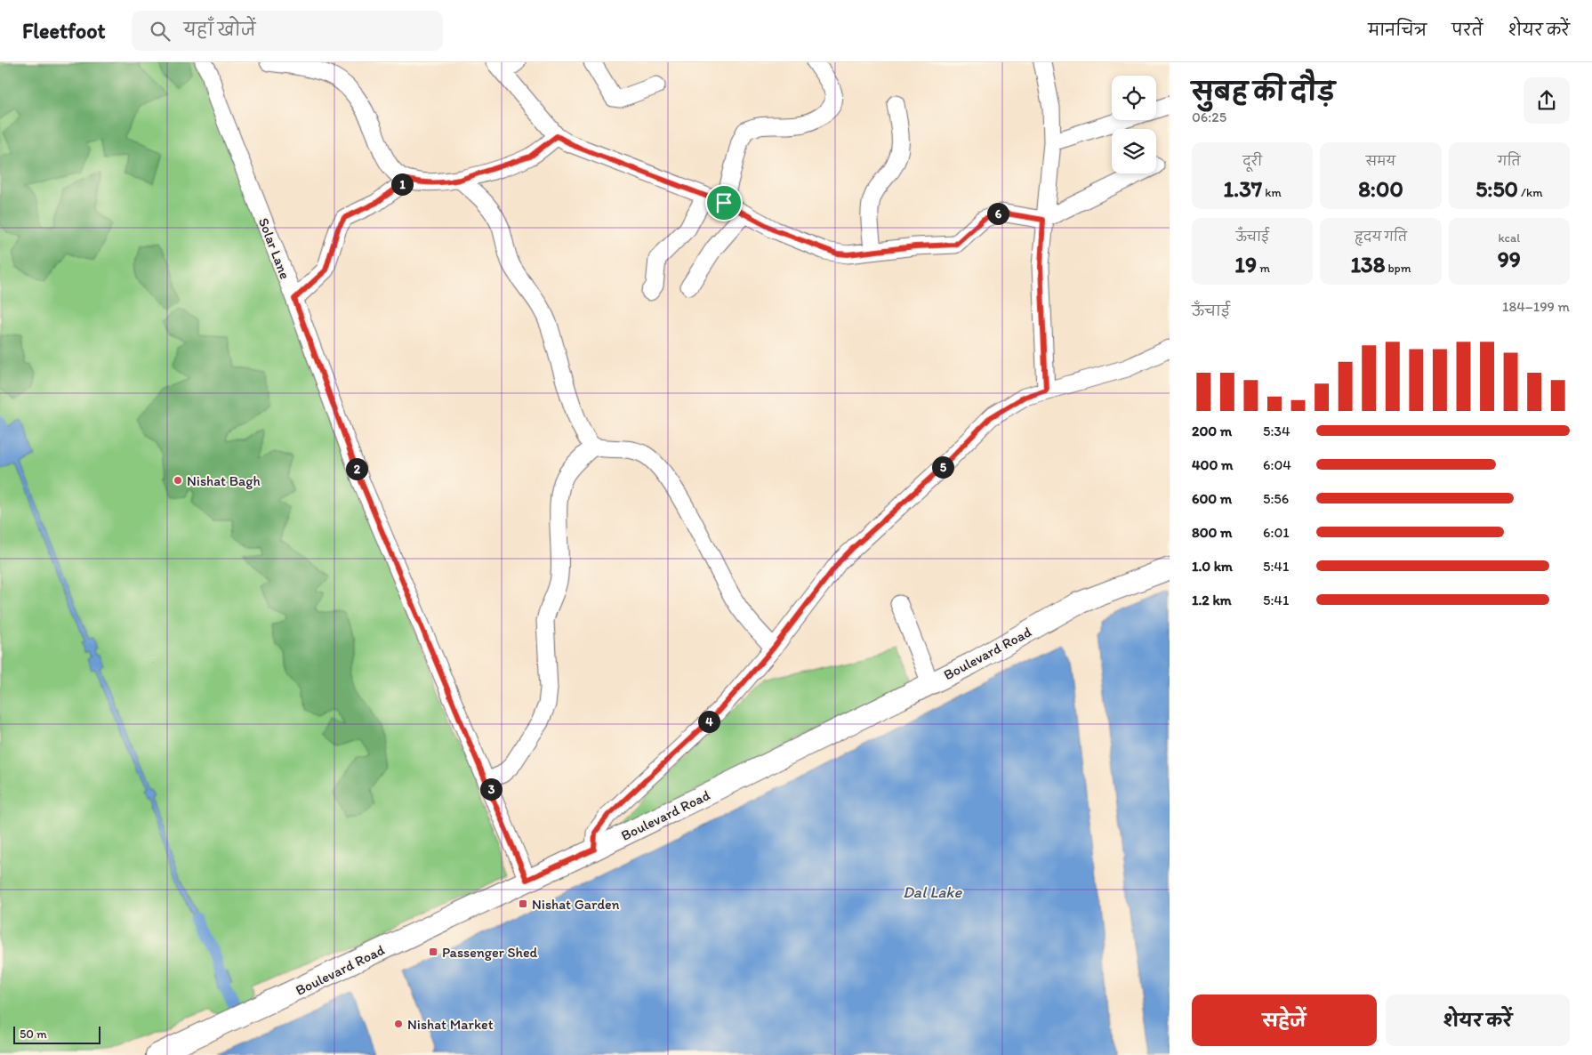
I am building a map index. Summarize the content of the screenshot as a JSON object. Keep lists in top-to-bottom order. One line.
{"streets":{"main road":["Boulevard Road"],"street":["Solar Lane"]},"crossings":[["Solar Lane","Boulevard Road"]],"water":["Dal Lake"],"places":{"other":["Nishat Bagh","Nishat Market"],"transit":["Nishat Garden","Passenger Shed"]},"scale_bar":"50 m","page":{"header":"Fleetfoot","search":"यहाँ खोजें","nav":["मानचित्र","परतें","शेयर करें"],"heading":["सुबह की दौड़","06:25"],"stats":[["दूरी","1.37 km"],["समय","8:00"],["गति","5:50 /km"],["ऊँचाई","19 m"],["हृदय गति","138 bpm"],["kcal","99"]],"pins":["1","6","5","2","4","3"],"chart":["ऊँचाई","184–199 m"],"list":[{"name":"200 m","note":"5:34"},{"name":"400 m","note":"6:04"},{"name":"600 m","note":"5:56"},{"name":"800 m","note":"6:01"},{"name":"1.0 km","note":"5:41"},{"name":"1.2 km","note":"5:41"}],"buttons":["सहेजें","शेयर करें"],"scale":"50 m"}}
